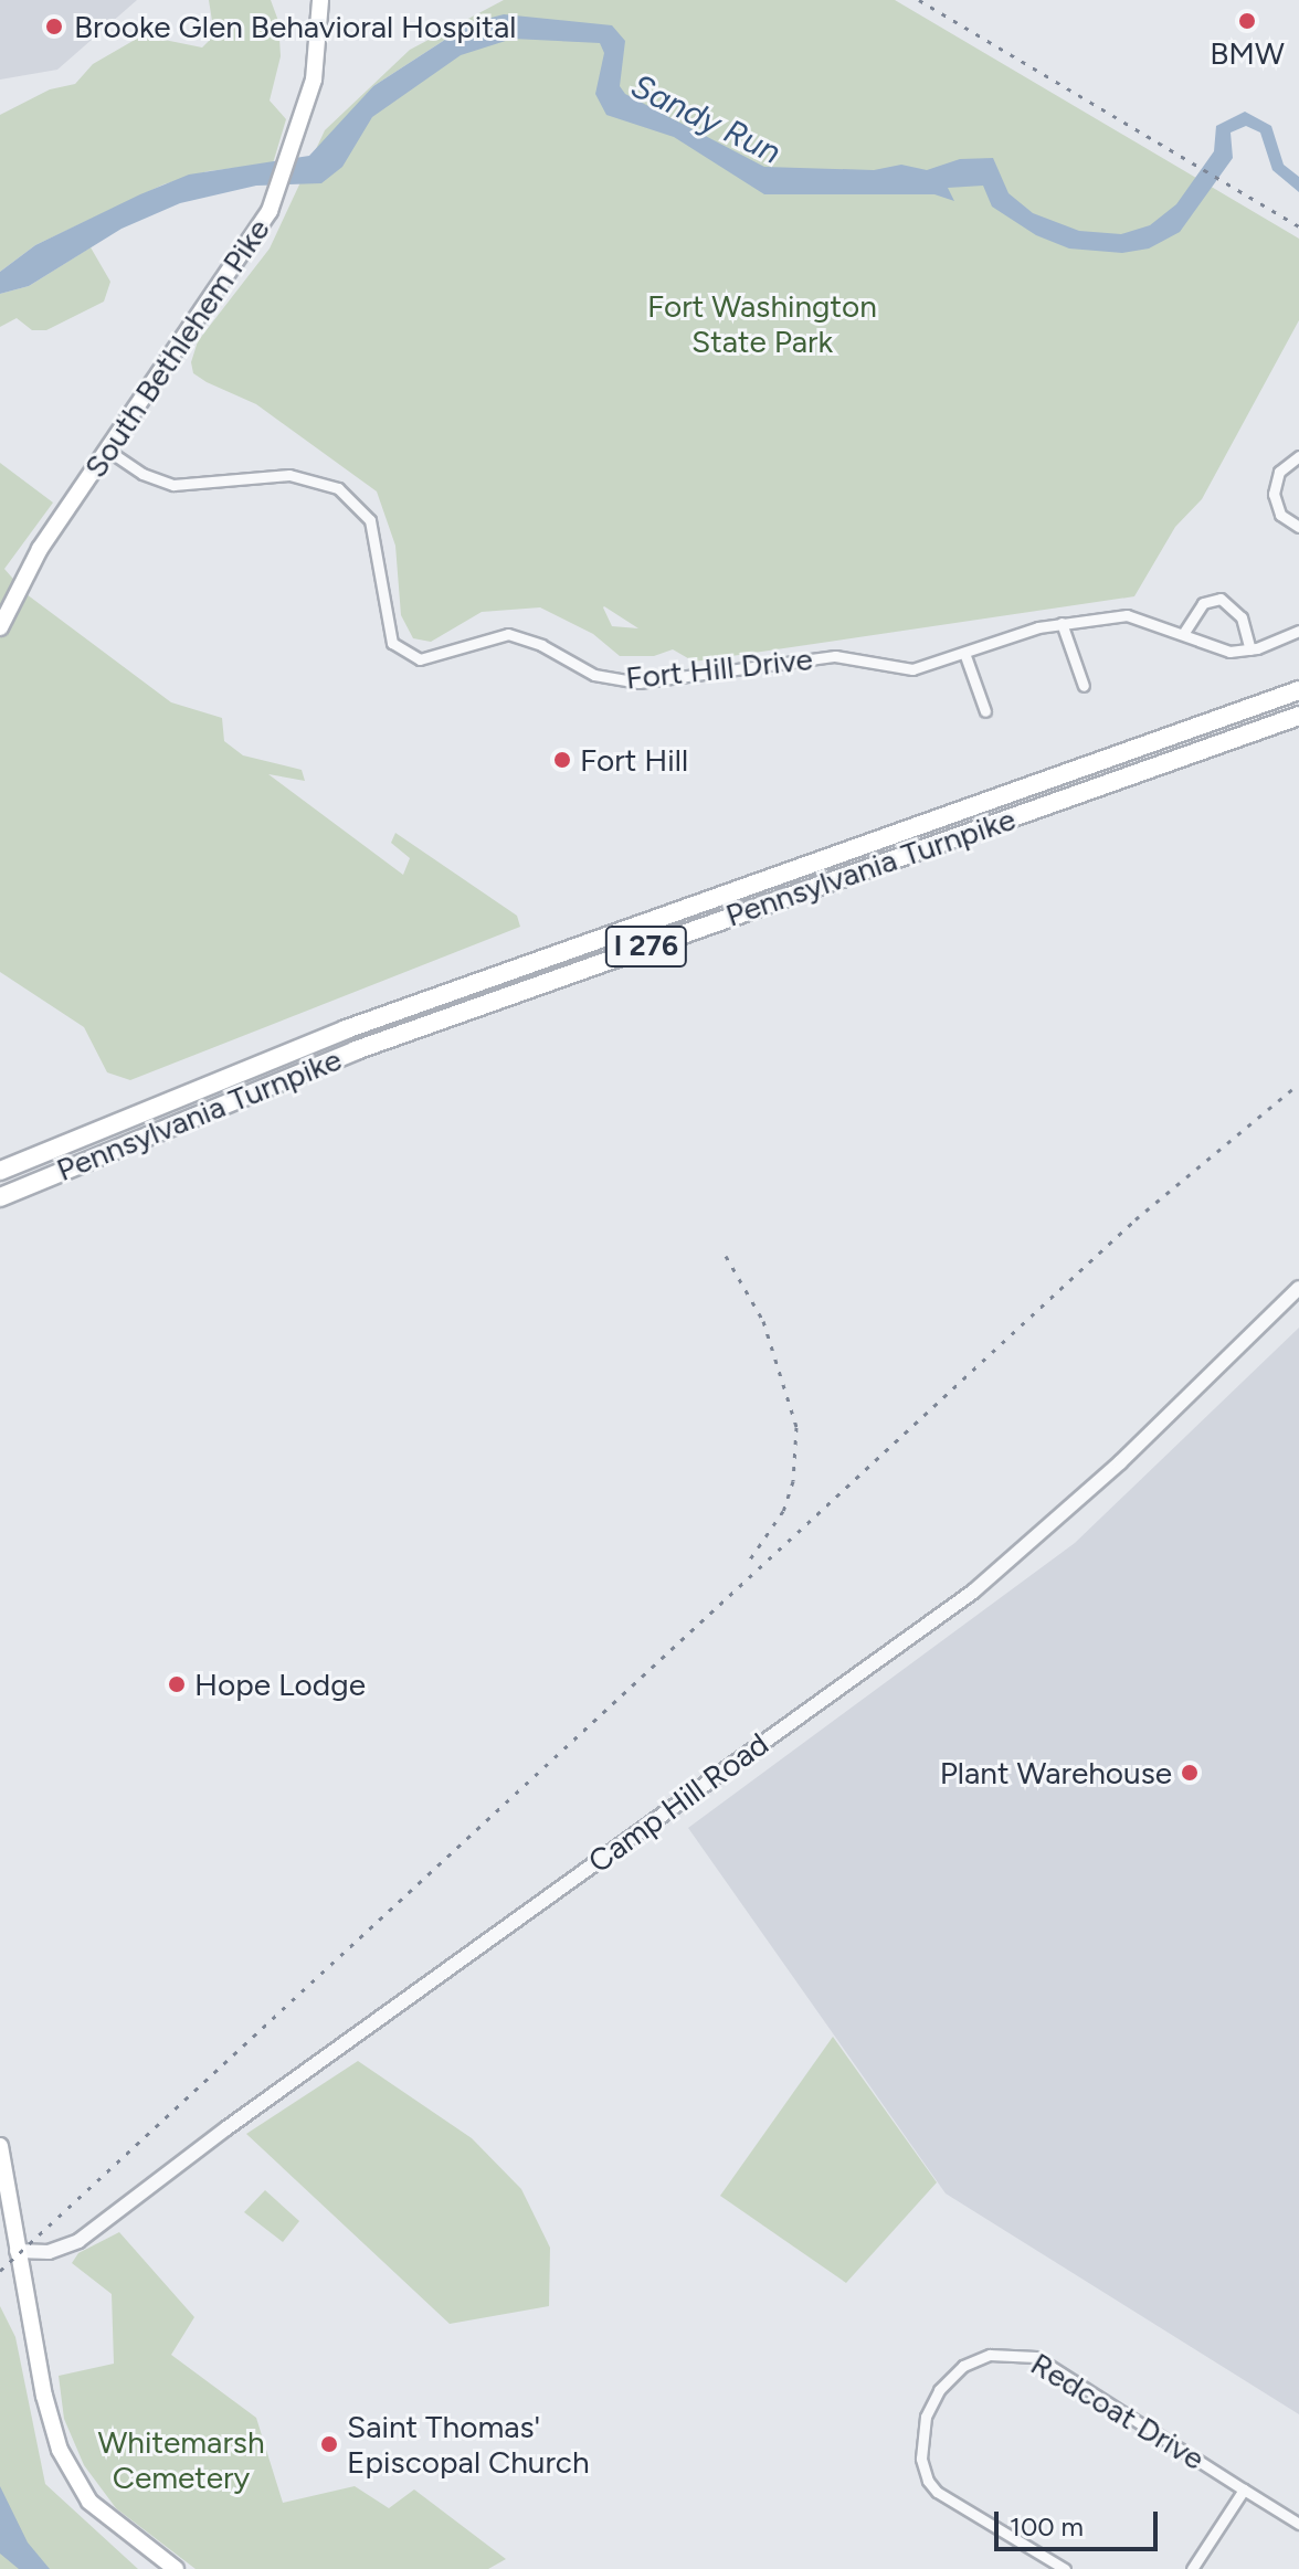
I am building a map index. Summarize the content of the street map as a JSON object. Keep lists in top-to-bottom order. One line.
{"streets":{"highway":["Pennsylvania Turnpike","I 276"],"main road":["South Bethlehem Pike"],"street":["Fort Hill Drive","Camp Hill Road","Redcoat Drive"]},"crossings":[["South Bethlehem Pike","Fort Hill Drive"]],"water":["Sandy Run"],"parks":["Fort Washington State Park","Whitemarsh Cemetery"],"places":["BMW","Brooke Glen Behavioral Hospital","Fort Hill","Hope Lodge","Plant Warehouse","Saint Thomas' Episcopal Church"],"scale_bar":"100 m"}
